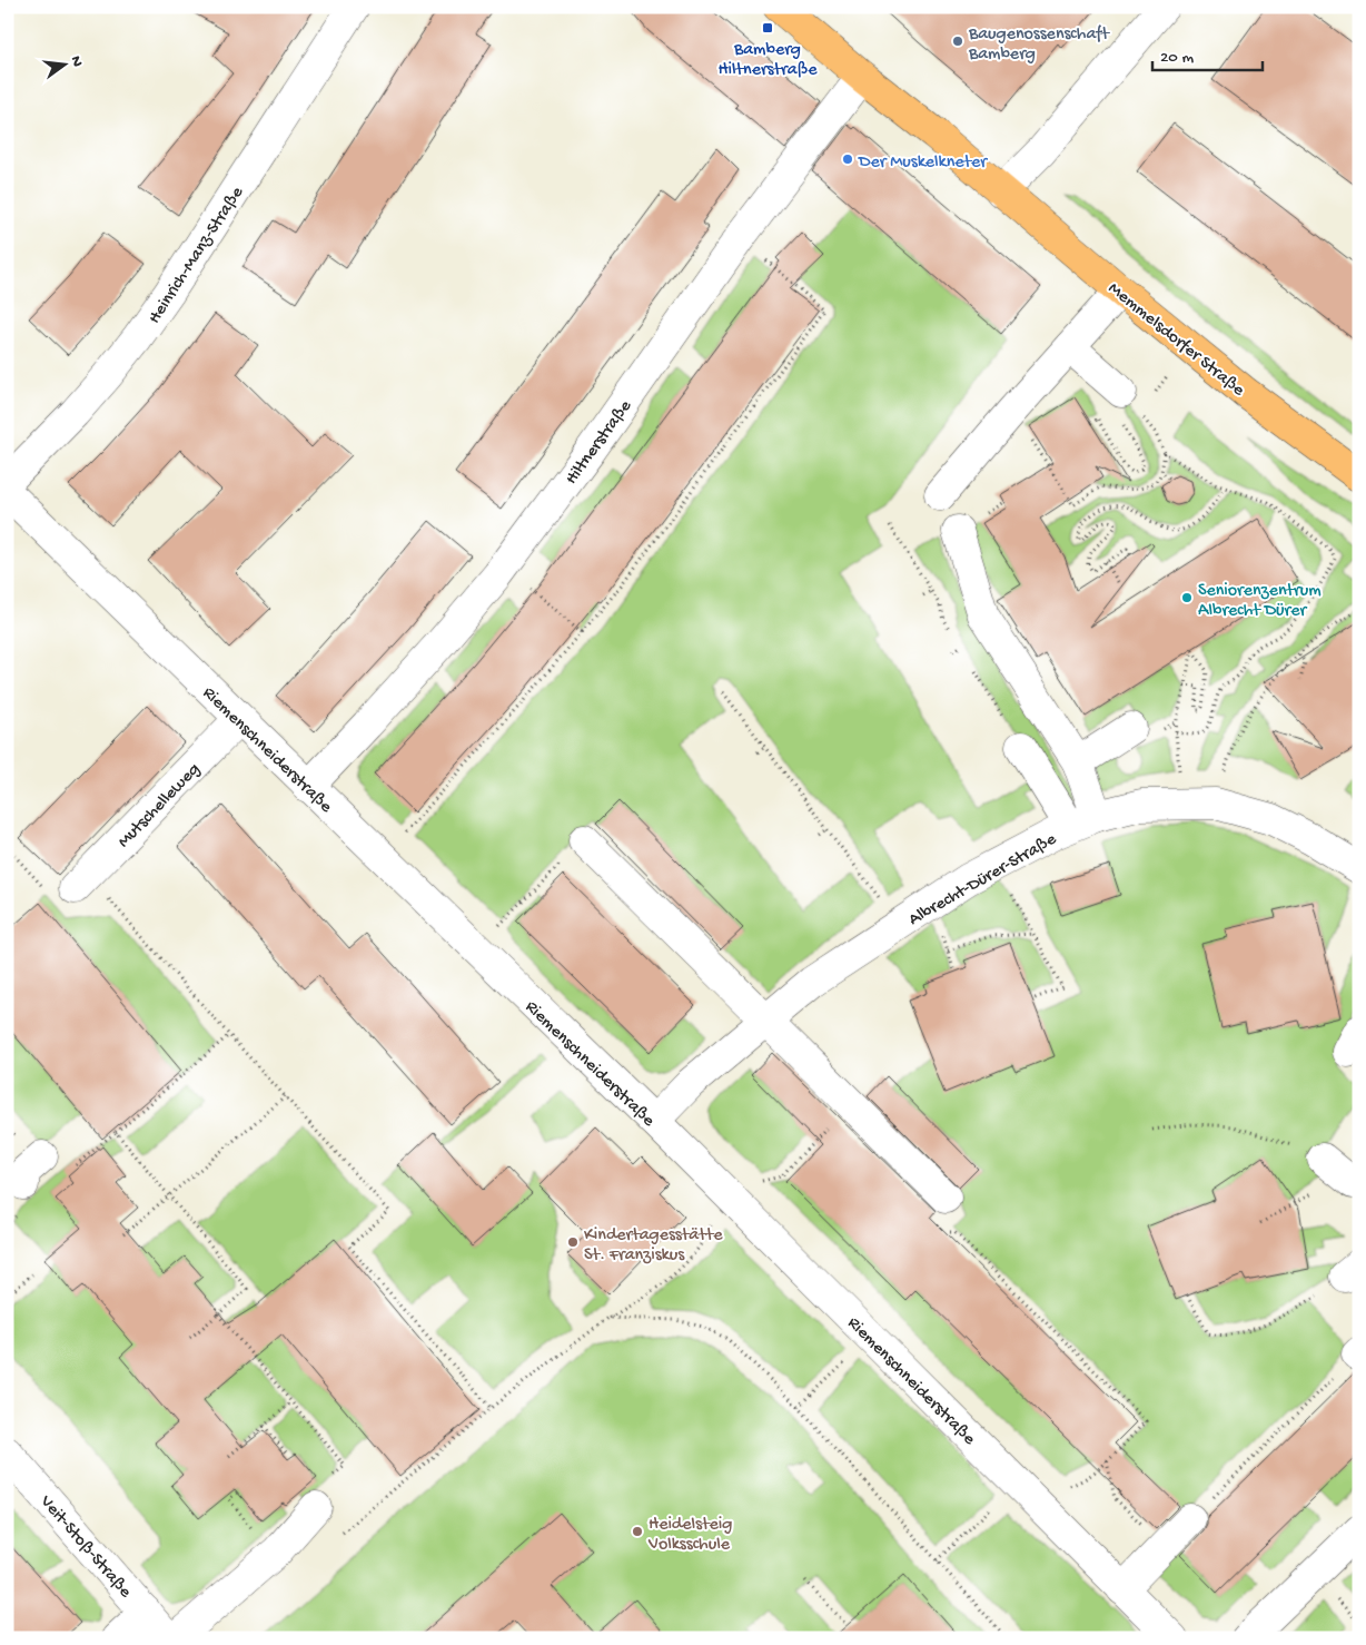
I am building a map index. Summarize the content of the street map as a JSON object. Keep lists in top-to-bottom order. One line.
{"streets":{"main road":["Memmelsdorfer Straße"],"street":["Heinrich-Manz-Straße","Hiltnerstraße","Riemenschneiderstraße","Mutschelleweg","Albrecht-Dürer-Straße","Veit-Stoß-Straße"]},"crossings":[["Memmelsdorfer Straße","Hiltnerstraße"],["Hiltnerstraße","Riemenschneiderstraße"],["Riemenschneiderstraße","Mutschelleweg"],["Riemenschneiderstraße","Albrecht-Dürer-Straße"]],"places":{"transit":["Bamberg Hiltnerstraße"],"other":["Baugenossenschaft Bamberg","Der Muskelkneter","Seniorenzentrum Albrecht Dürer","Kindertagesstätte St. Franziskus","Heidelsteig Volksschule"]},"scale_bar":"20 m","north":"right"}
